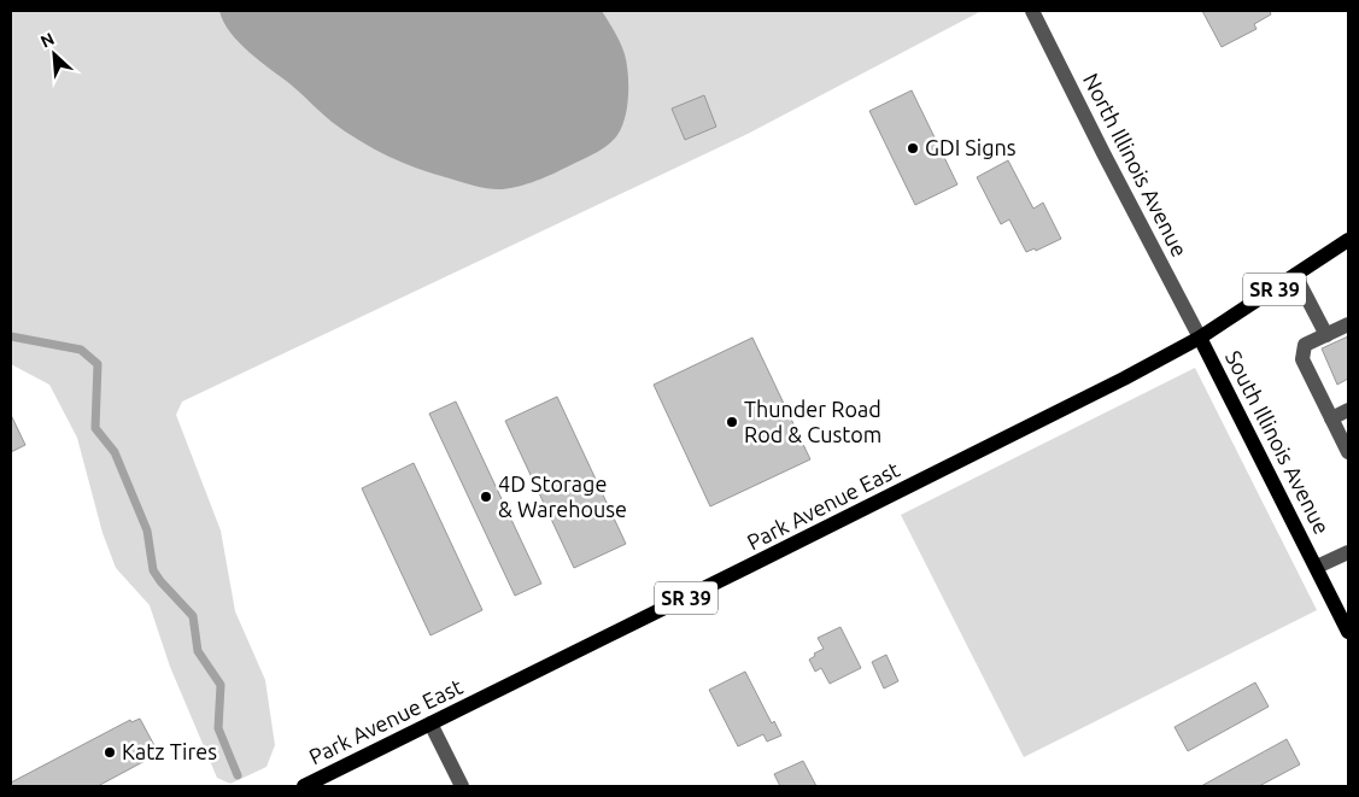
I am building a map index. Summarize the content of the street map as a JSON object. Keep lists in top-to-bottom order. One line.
{"streets":{"main road":["SR 39","South Illinois Avenue","Park Avenue East"],"street":["North Illinois Avenue"]},"crossings":[["North Illinois Avenue","South Illinois Avenue"],["North Illinois Avenue","Park Avenue East"],["South Illinois Avenue","Park Avenue East"]],"places":["GDI Signs","Thunder Road Rod & Custom","4D Storage & Warehouse","Katz Tires"],"north":"top left"}
